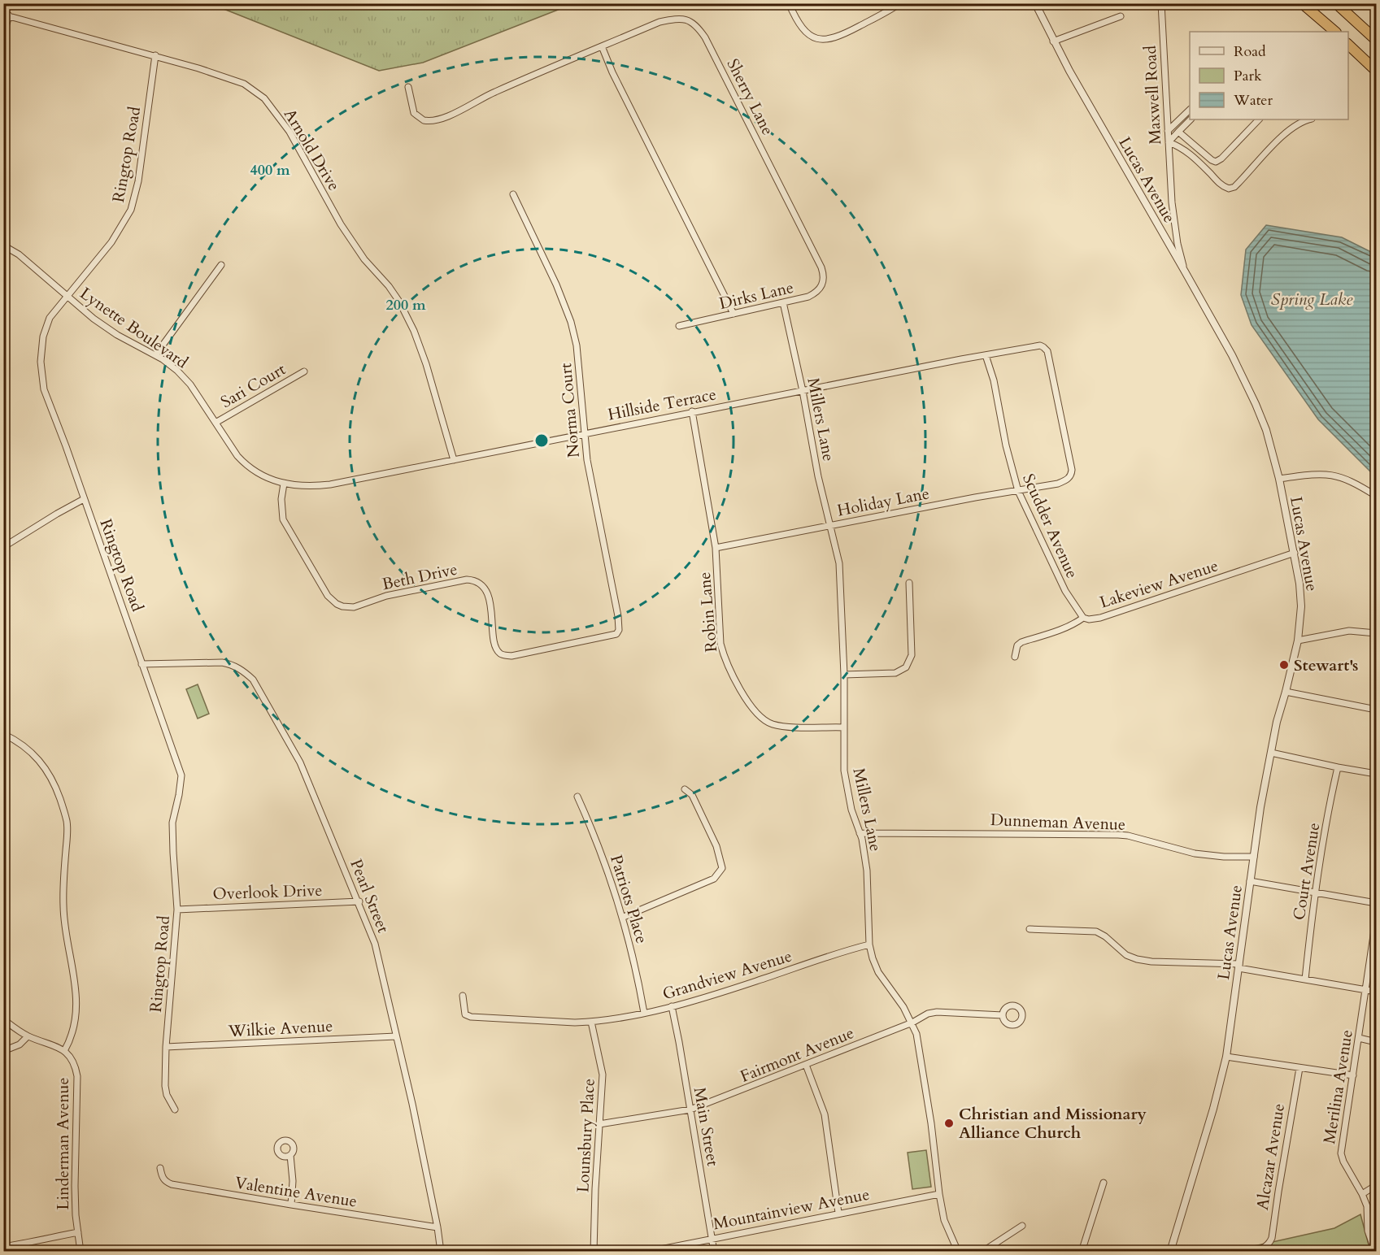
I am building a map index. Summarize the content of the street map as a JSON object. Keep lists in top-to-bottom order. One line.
{"streets":{"street":["Maxwell Road","Sherry Lane","Arnold Drive","Ringtop Road","Lucas Avenue","Dirks Lane","Lynette Boulevard","Sari Court","Hillside Terrace","Norma Court","Millers Lane","Holiday Lane","Scudder Avenue","Beth Drive","Lakeview Avenue","Robin Lane","Dunneman Avenue","Court Avenue","Overlook Drive","Pearl Street","Patriots Place","Grandview Avenue","Wilkie Avenue","Fairmont Avenue","Merilina Avenue","Main Street","Lounsbury Place","Linderman Avenue","Alcazar Avenue","Valentine Avenue","Mountainview Avenue"]},"crossings":[["Maxwell Road","Lucas Avenue"],["Sherry Lane","Dirks Lane"],["Arnold Drive","Ringtop Road"],["Arnold Drive","Hillside Terrace"],["Ringtop Road","Lynette Boulevard"],["Ringtop Road","Overlook Drive"],["Ringtop Road","Pearl Street"],["Ringtop Road","Wilkie Avenue"],["Lucas Avenue","Lakeview Avenue"],["Lucas Avenue","Dunneman Avenue"],["Dirks Lane","Millers Lane"],["Lynette Boulevard","Sari Court"],["Lynette Boulevard","Hillside Terrace"],["Lynette Boulevard","Beth Drive"],["Hillside Terrace","Norma Court"],["Hillside Terrace","Millers Lane"],["Hillside Terrace","Holiday Lane"],["Hillside Terrace","Scudder Avenue"],["Hillside Terrace","Beth Drive"],["Hillside Terrace","Robin Lane"],["Norma Court","Beth Drive"],["Millers Lane","Holiday Lane"],["Millers Lane","Robin Lane"],["Millers Lane","Dunneman Avenue"],["Millers Lane","Grandview Avenue"],["Millers Lane","Fairmont Avenue"],["Millers Lane","Mountainview Avenue"],["Holiday Lane","Scudder Avenue"],["Holiday Lane","Robin Lane"],["Scudder Avenue","Lakeview Avenue"],["Overlook Drive","Pearl Street"],["Pearl Street","Wilkie Avenue"],["Pearl Street","Valentine Avenue"],["Patriots Place","Grandview Avenue"],["Grandview Avenue","Main Street"],["Grandview Avenue","Lounsbury Place"],["Fairmont Avenue","Main Street"],["Fairmont Avenue","Lounsbury Place"],["Main Street","Mountainview Avenue"]],"water":["Spring Lake"],"places":["Stewart's","Christian and Missionary Alliance Church"],"legend":["Road","Park","Water"],"rings":["400 m","200 m"]}
